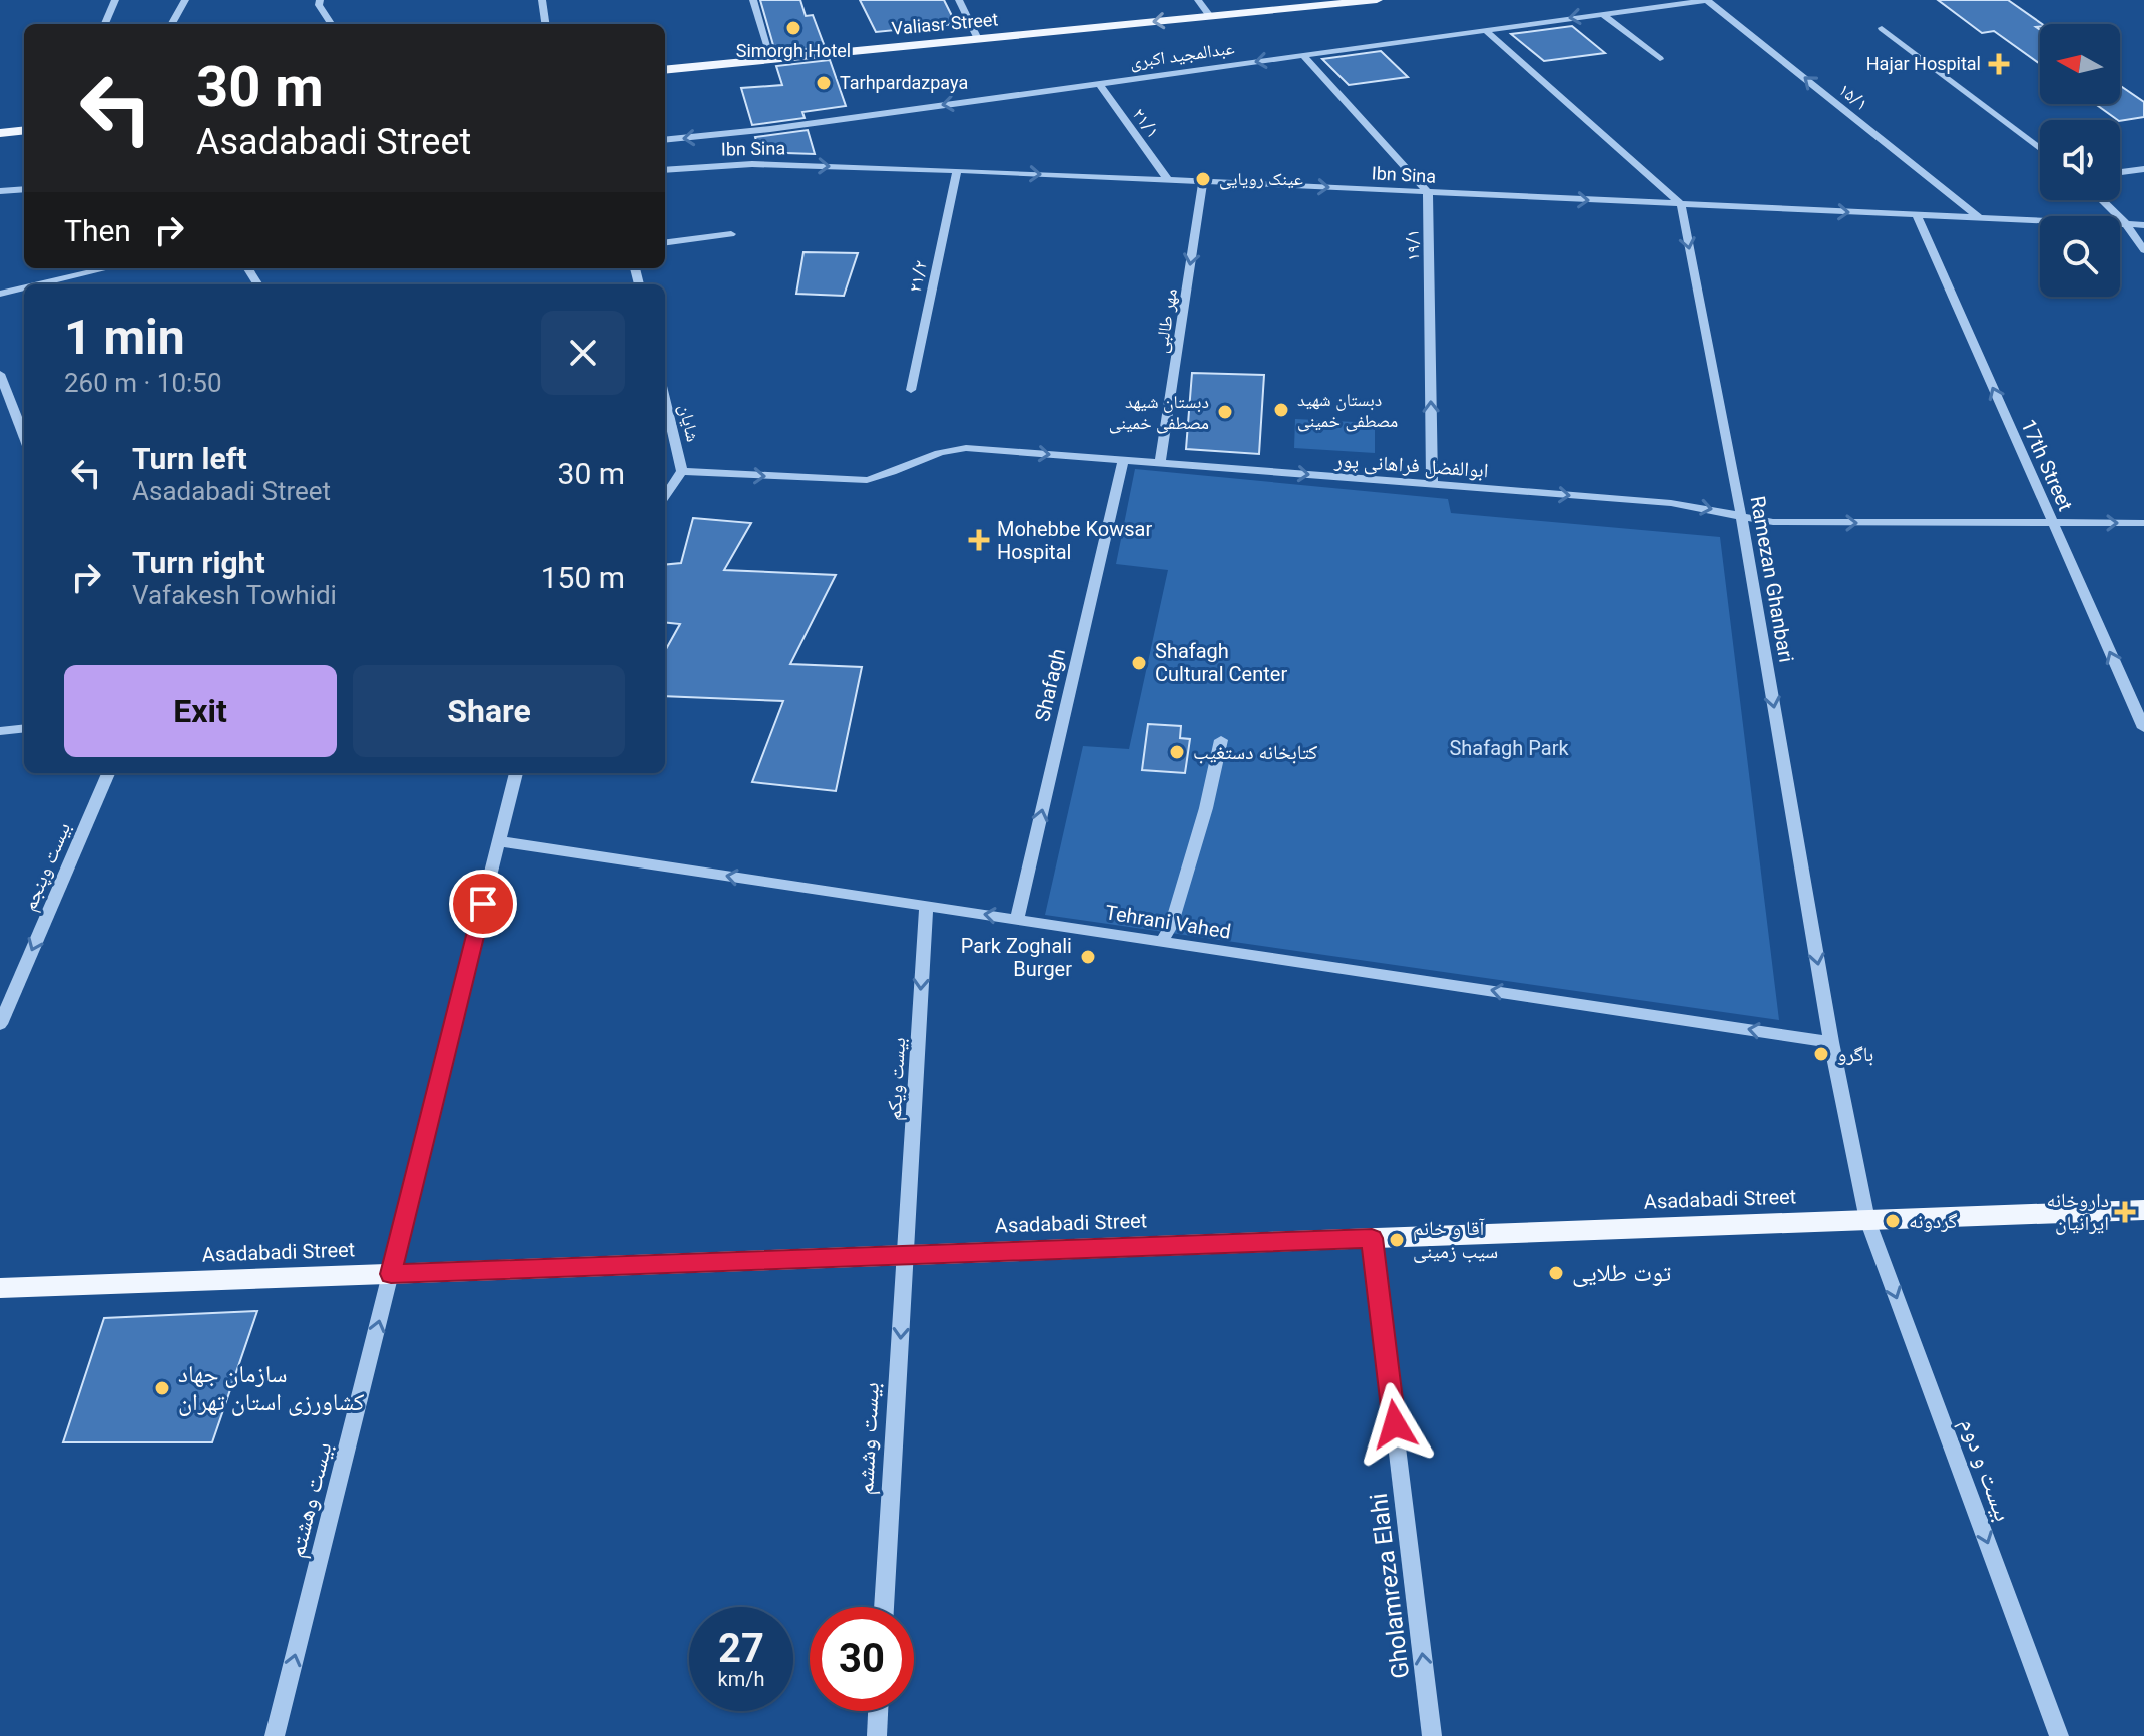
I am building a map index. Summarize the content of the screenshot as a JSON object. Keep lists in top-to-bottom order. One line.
{"streets":{"main road":["Valiasr Street","Asadabadi Street"],"street":["عبدالمجید اکبری","۱۵/۱","۲۱/۱","Ibn Sina","۱۹/۱","۲۱/۲","مهر طالبی","شایان","ابوالفضل فراهانی پور","17th Street","Ramezan Ghanbari","Shafagh","بیست وپنجم","Tehrani Vahed","بیست‌ ویکم","بیست وششم","بیست و دوم","بیست وهشتم","Gholamreza Elahi"]},"crossings":[["عبدالمجید اکبری","۱۵/۱"],["عبدالمجید اکبری","۲۱/۱"],["۱۵/۱","Ibn Sina"],["۲۱/۱","Ibn Sina"],["Ibn Sina","۱۹/۱"],["Ibn Sina","۲۱/۲"],["Ibn Sina","مهر طالبی"],["Ibn Sina","17th Street"],["Ibn Sina","Ramezan Ghanbari"],["۱۹/۱","ابوالفضل فراهانی پور"],["مهر طالبی","ابوالفضل فراهانی پور"],["شایان","ابوالفضل فراهانی پور"],["ابوالفضل فراهانی پور","17th Street"],["ابوالفضل فراهانی پور","Ramezan Ghanbari"],["ابوالفضل فراهانی پور","Shafagh"],["Ramezan Ghanbari","Tehrani Vahed"],["Ramezan Ghanbari","Asadabadi Street"],["Ramezan Ghanbari","بیست و دوم"],["Shafagh","Tehrani Vahed"],["Tehrani Vahed","بیست‌ ویکم"],["Tehrani Vahed","بیست وهشتم"],["بیست‌ ویکم","Asadabadi Street"],["بیست‌ ویکم","بیست وششم"],["Asadabadi Street","بیست وششم"],["Asadabadi Street","بیست و دوم"],["Asadabadi Street","بیست وهشتم"],["Asadabadi Street","Gholamreza Elahi"]],"one_way":["عبدالمجید اکبری","Ibn Sina","۱۹/۱","مهر طالبی","ابوالفضل فراهانی پور","17th Street","Ramezan Ghanbari","Shafagh","بیست وپنجم","Tehrani Vahed","بیست‌ ویکم","بیست وششم","بیست و دوم","بیست وهشتم","Gholamreza Elahi"],"parks":["Shafagh Park"],"places":{"other":["Simorgh Hotel","Tarhpardazpaya","عینک رویایی","دبستان شهید مصطفی خمینی","دبستان شیهد مصطفی خمینی","Shafagh Cultural Center","کتابخانه دستغیب","Park Zoghali Burger","باگرو","گردونه","آقا و خانم سیب زمینی","توت طلایى","سازمان جهاد کشاورزی استان تهران"],"health":["Hajar Hospital","Mohebbe Kowsar Hospital","داروخانه ایرانیان"]},"north":"left","page":{"turn":["30 m","Asadabadi Street"],"then":"Then","heading":["1 min","260 m · 10:50"],"list":[{"name":"Turn left","note":"Asadabadi Street","value":"30 m"},{"name":"Turn right","note":"Vafakesh Towhidi","value":"150 m"}],"buttons":["Exit","Share"],"speed":"27 km/h","limit":"30"}}
